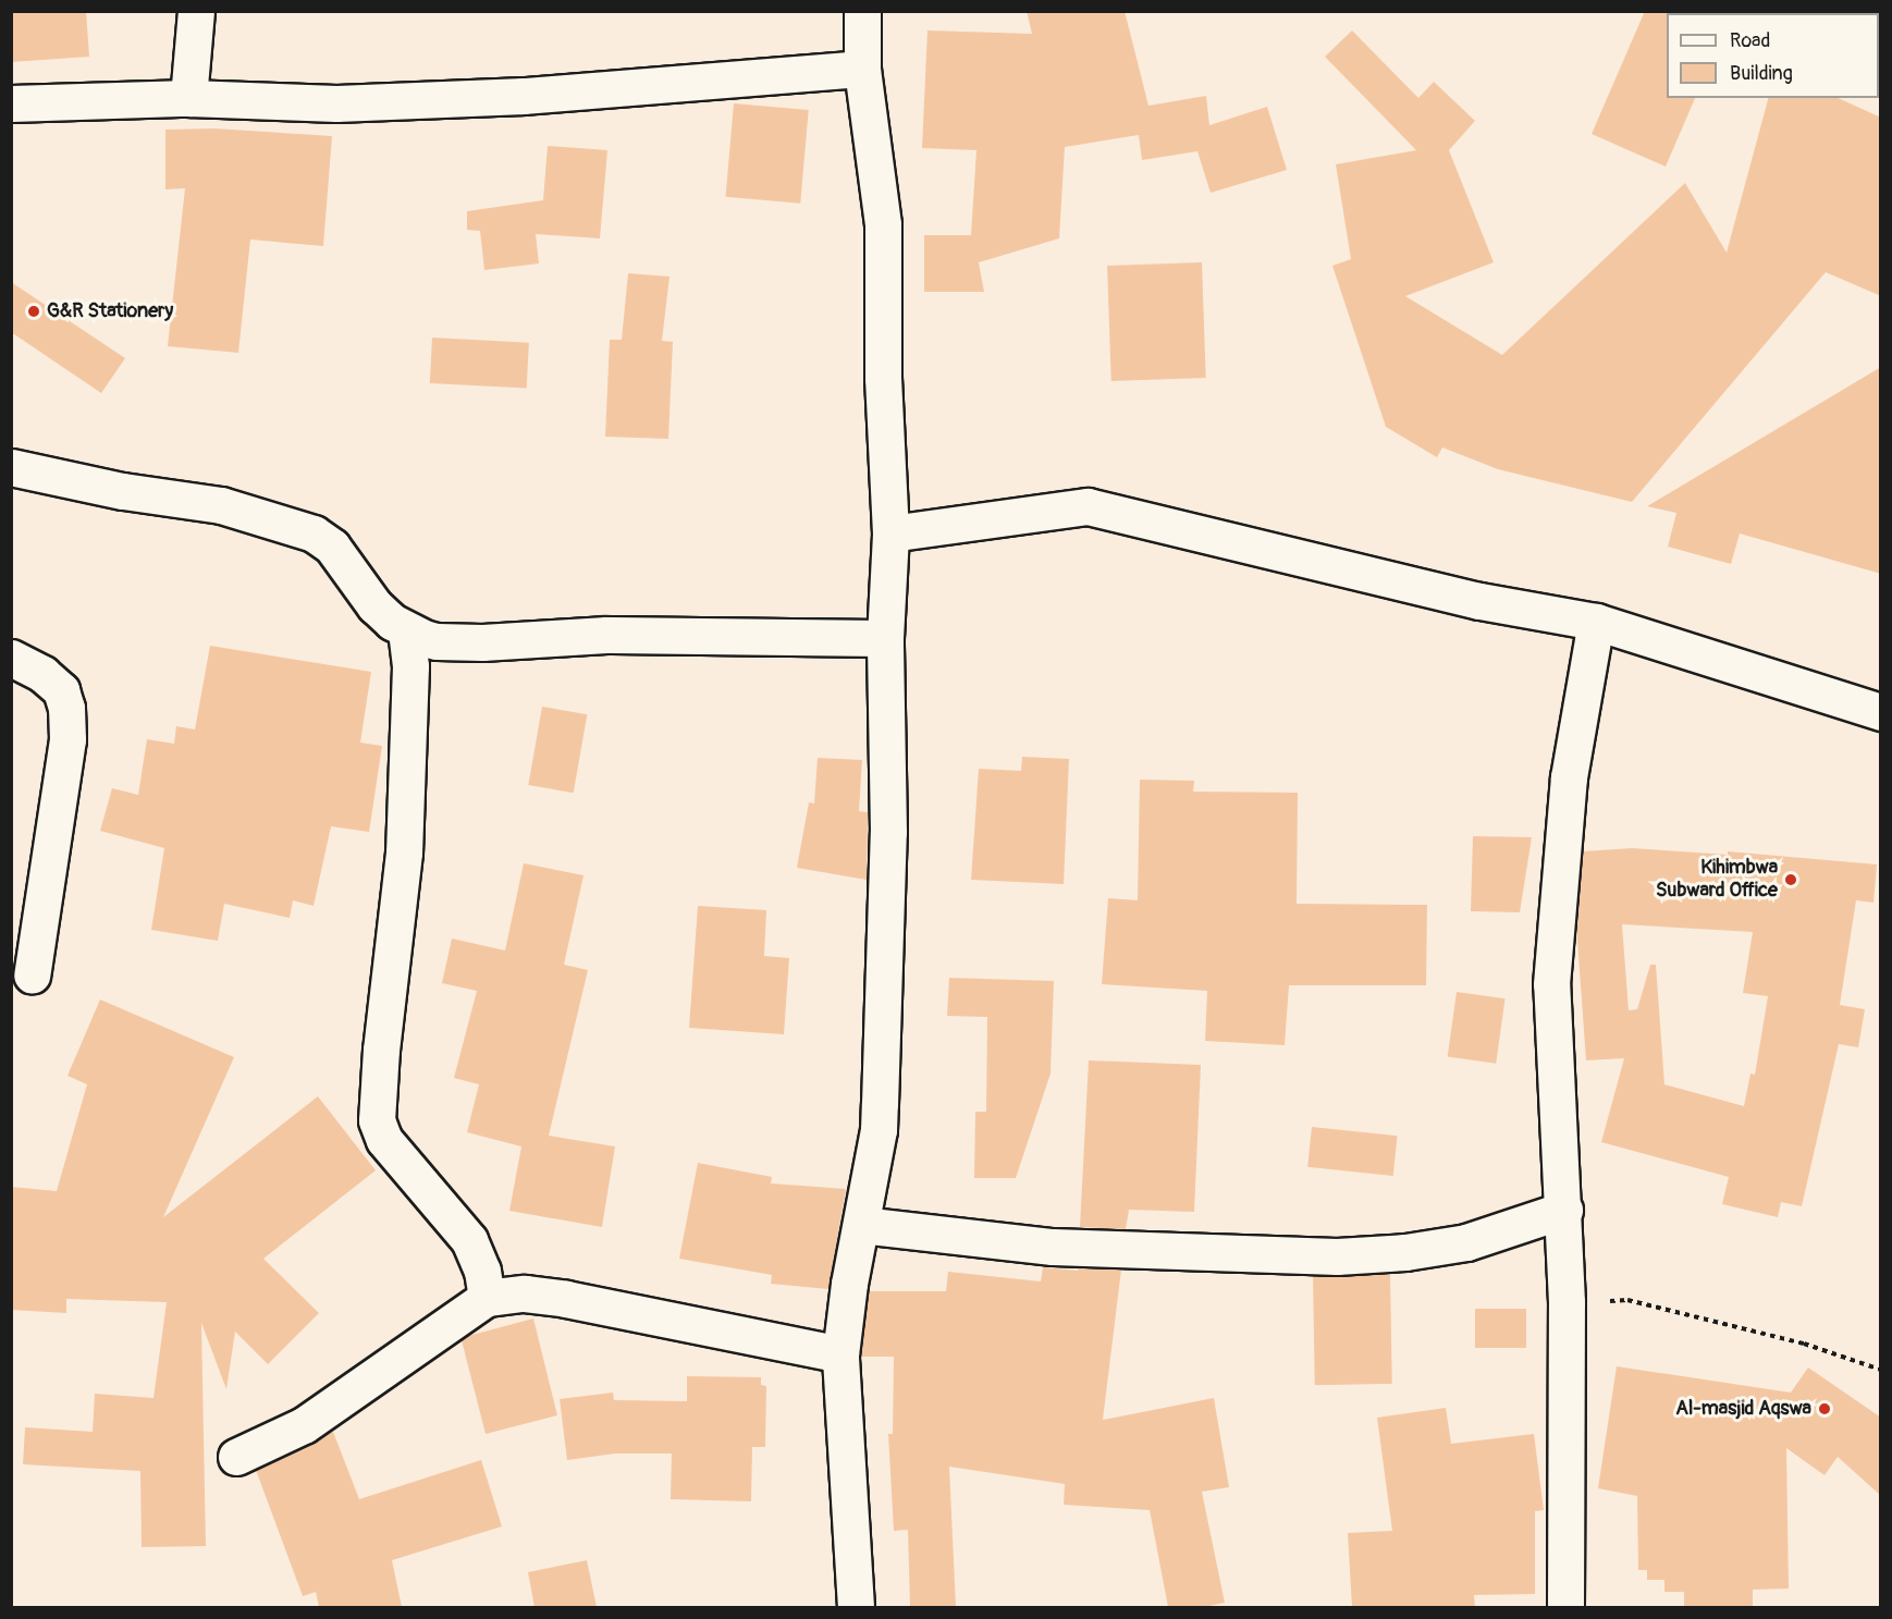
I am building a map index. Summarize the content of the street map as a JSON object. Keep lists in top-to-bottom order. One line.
{"places":["G&R Stationery","Kihimbwa Subward Office","Al-masjid Aqswa"],"legend":["Road","Building"]}
